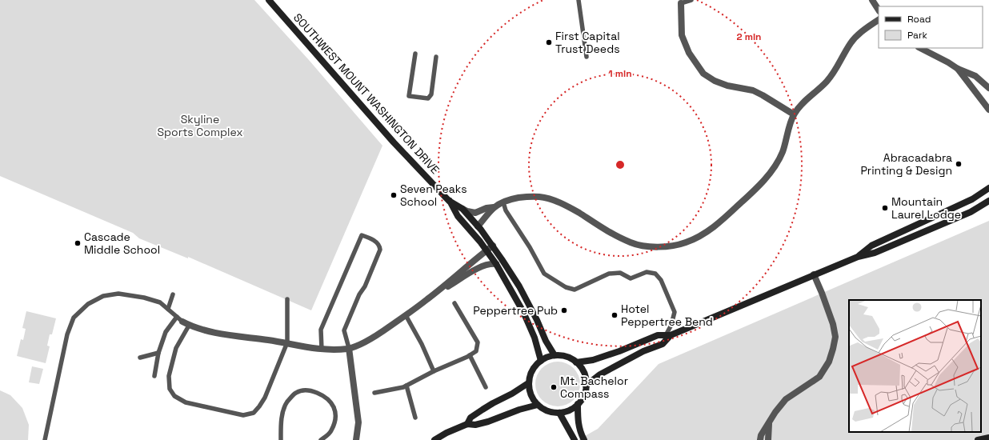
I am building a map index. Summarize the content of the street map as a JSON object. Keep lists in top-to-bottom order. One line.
{"streets":{"main road":["SOUTHWEST MOUNT WASHINGTON DRIVE"]},"parks":["Skyline Sports Complex"],"places":["First Capital Trust Deeds","Abracadabra Printing & Design","Seven Peaks School","Mountain Laurel Lodge","Cascade Middle School","Peppertree Pub","Hotel Peppertree Bend","Mt. Bachelor Compass"],"legend":["Road","Park"],"rings":["2 min","1 min"]}
